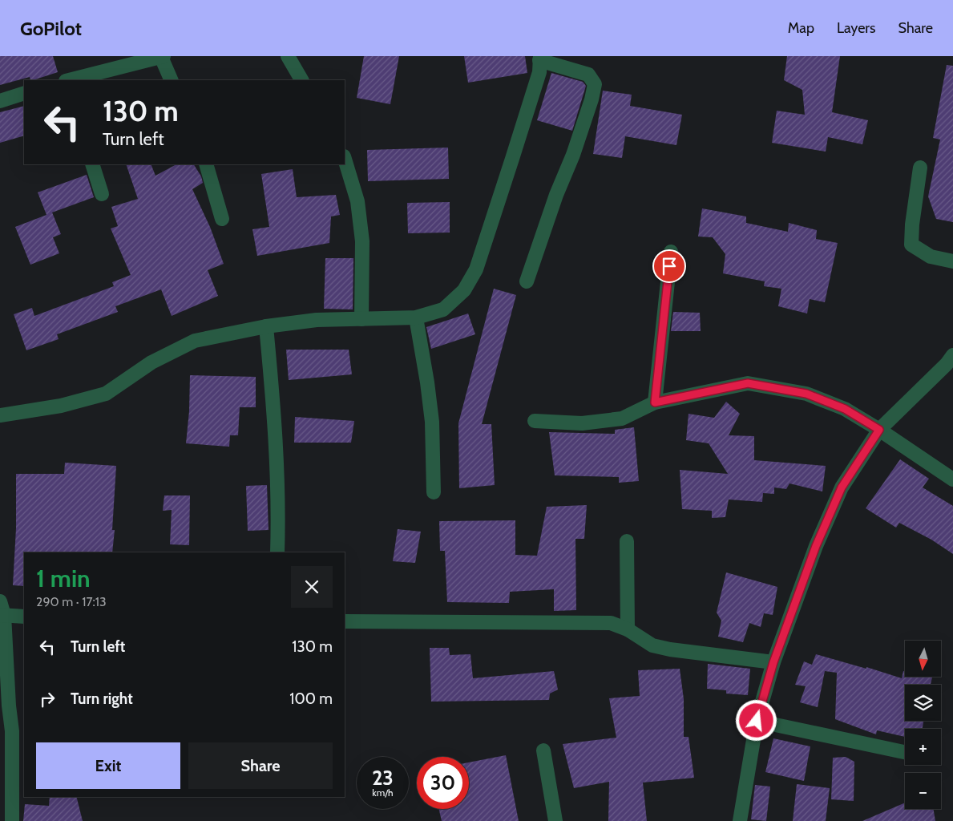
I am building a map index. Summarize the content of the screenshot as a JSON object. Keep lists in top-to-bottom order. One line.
{"north":"bottom","page":{"header":"GoPilot","nav":["Map","Layers","Share"],"turn":["130 m","Turn left"],"heading":["1 min","290 m · 17:13"],"list":[{"name":"Turn left","value":"130 m"},{"name":"Turn right","value":"100 m"}],"map_buttons":["+","−"],"buttons":["Exit","Share"],"speed":"23 km/h","limit":"30"}}
